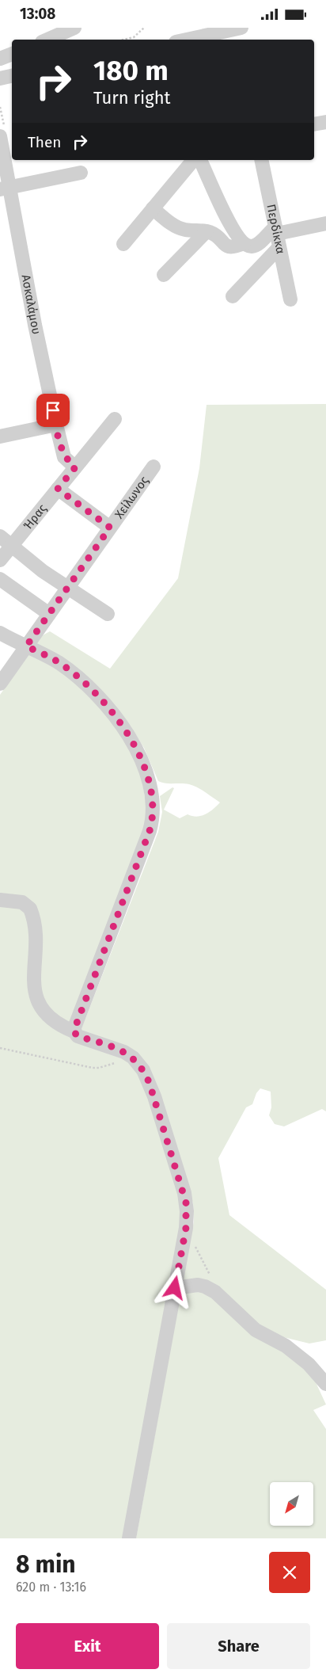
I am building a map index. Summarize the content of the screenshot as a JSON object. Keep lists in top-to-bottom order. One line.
{"streets":{"street":["Περδίκκα","Ασκαλάμου","Χείλωνος","Ήρας"]},"crossings":[["Ασκαλάμου","Ήρας"]],"north":"bottom left","page":{"status":"13:08","turn":["180 m","Turn right"],"then":"Then","heading":["8 min","620 m · 13:16"],"buttons":["Exit","Share"]}}
